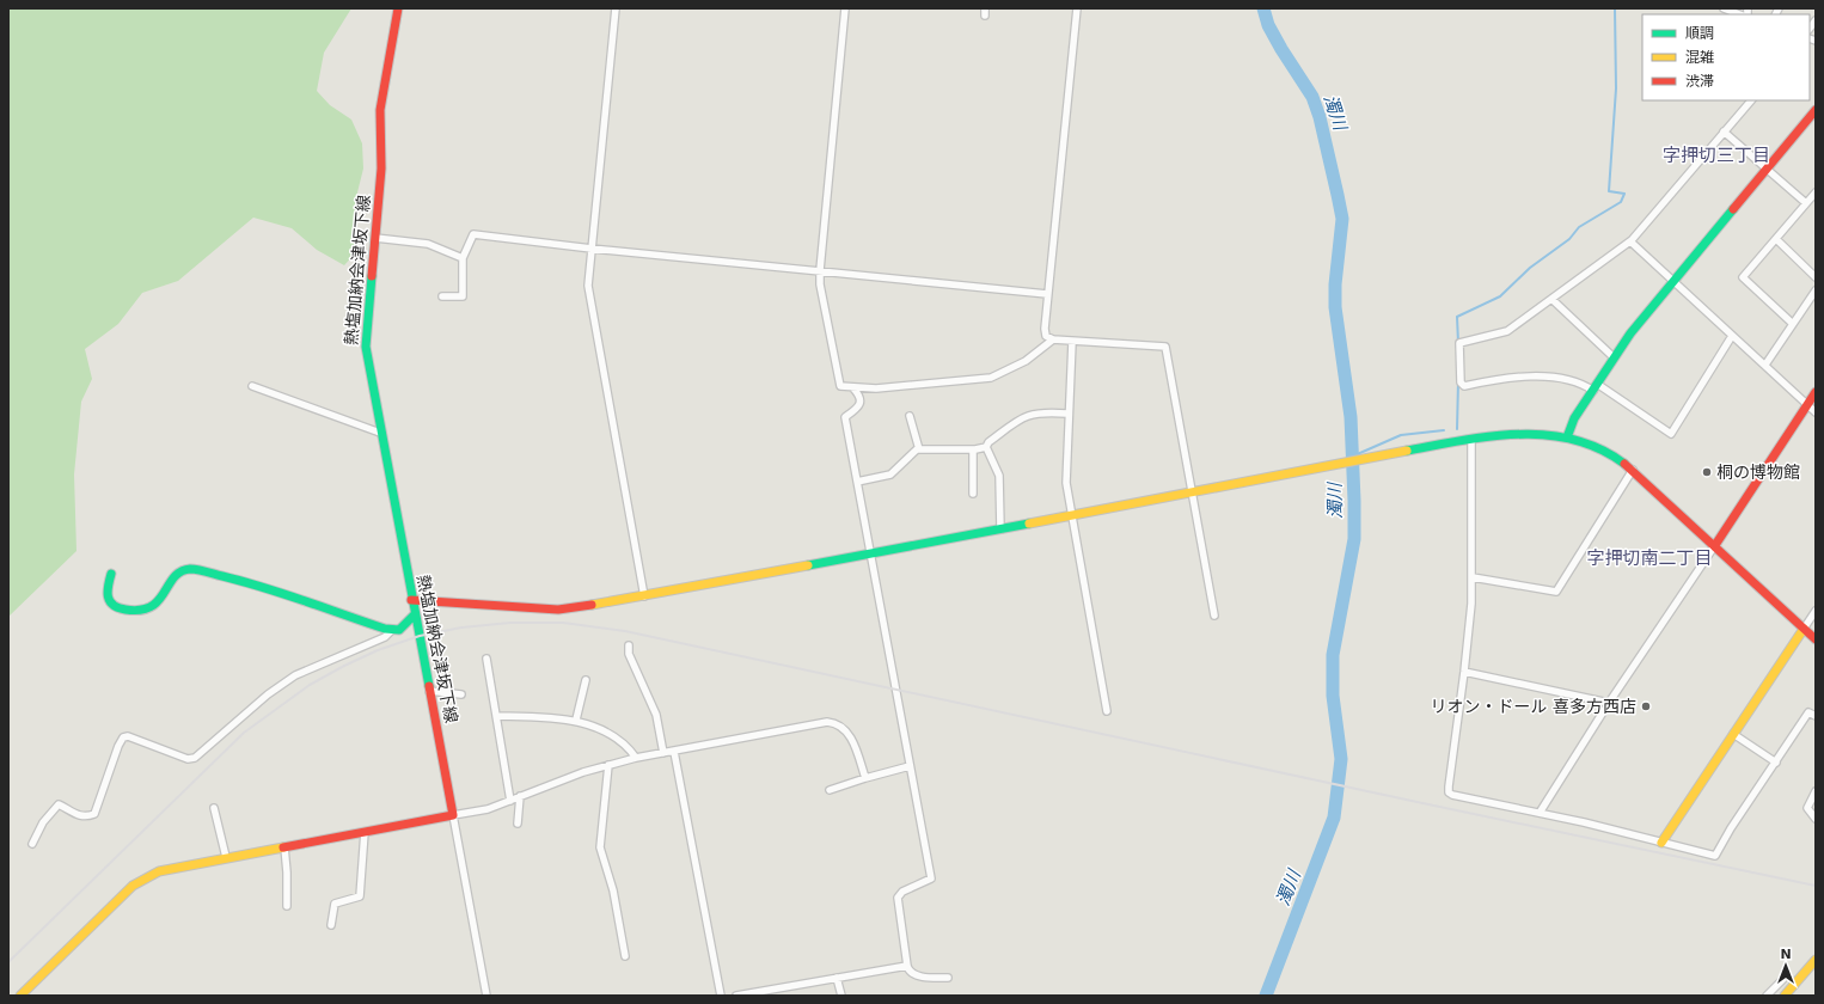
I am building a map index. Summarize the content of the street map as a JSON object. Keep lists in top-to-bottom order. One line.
{"streets":{"street":["熱塩加納会津坂下線"]},"districts":["字押切三丁目","字押切南二丁目"],"water":["濁川"],"places":["桐の博物館","リオン・ドール 喜多方西店"],"legend":["順調","混雑","渋滞"],"north":"top"}
